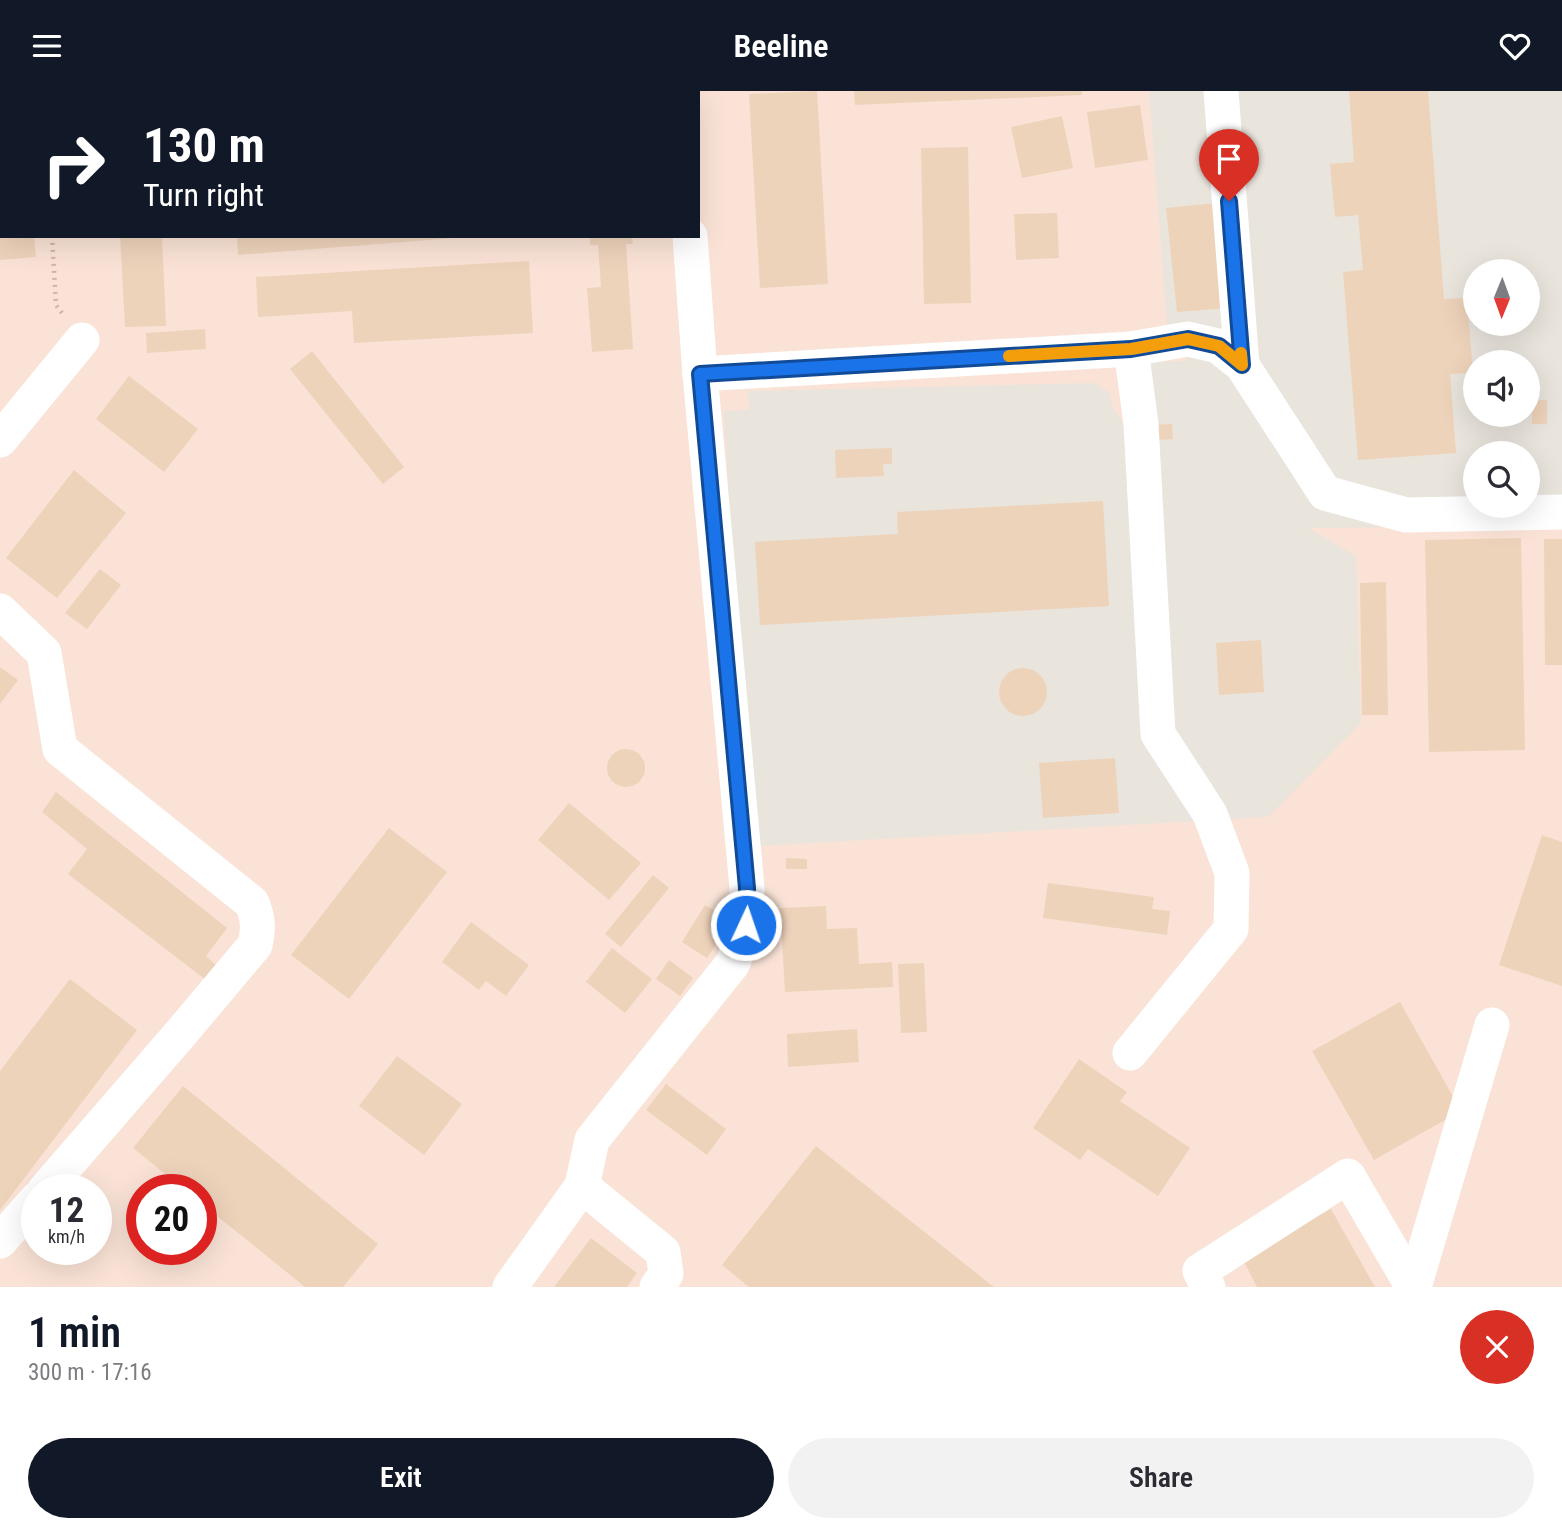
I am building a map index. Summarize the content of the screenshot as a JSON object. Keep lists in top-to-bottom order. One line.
{"north":"bottom","page":{"header":"Beeline","turn":["130 m","Turn right"],"speed":"12 km/h","limit":"20","heading":["1 min","300 m · 17:16"],"buttons":["Exit","Share"]}}
